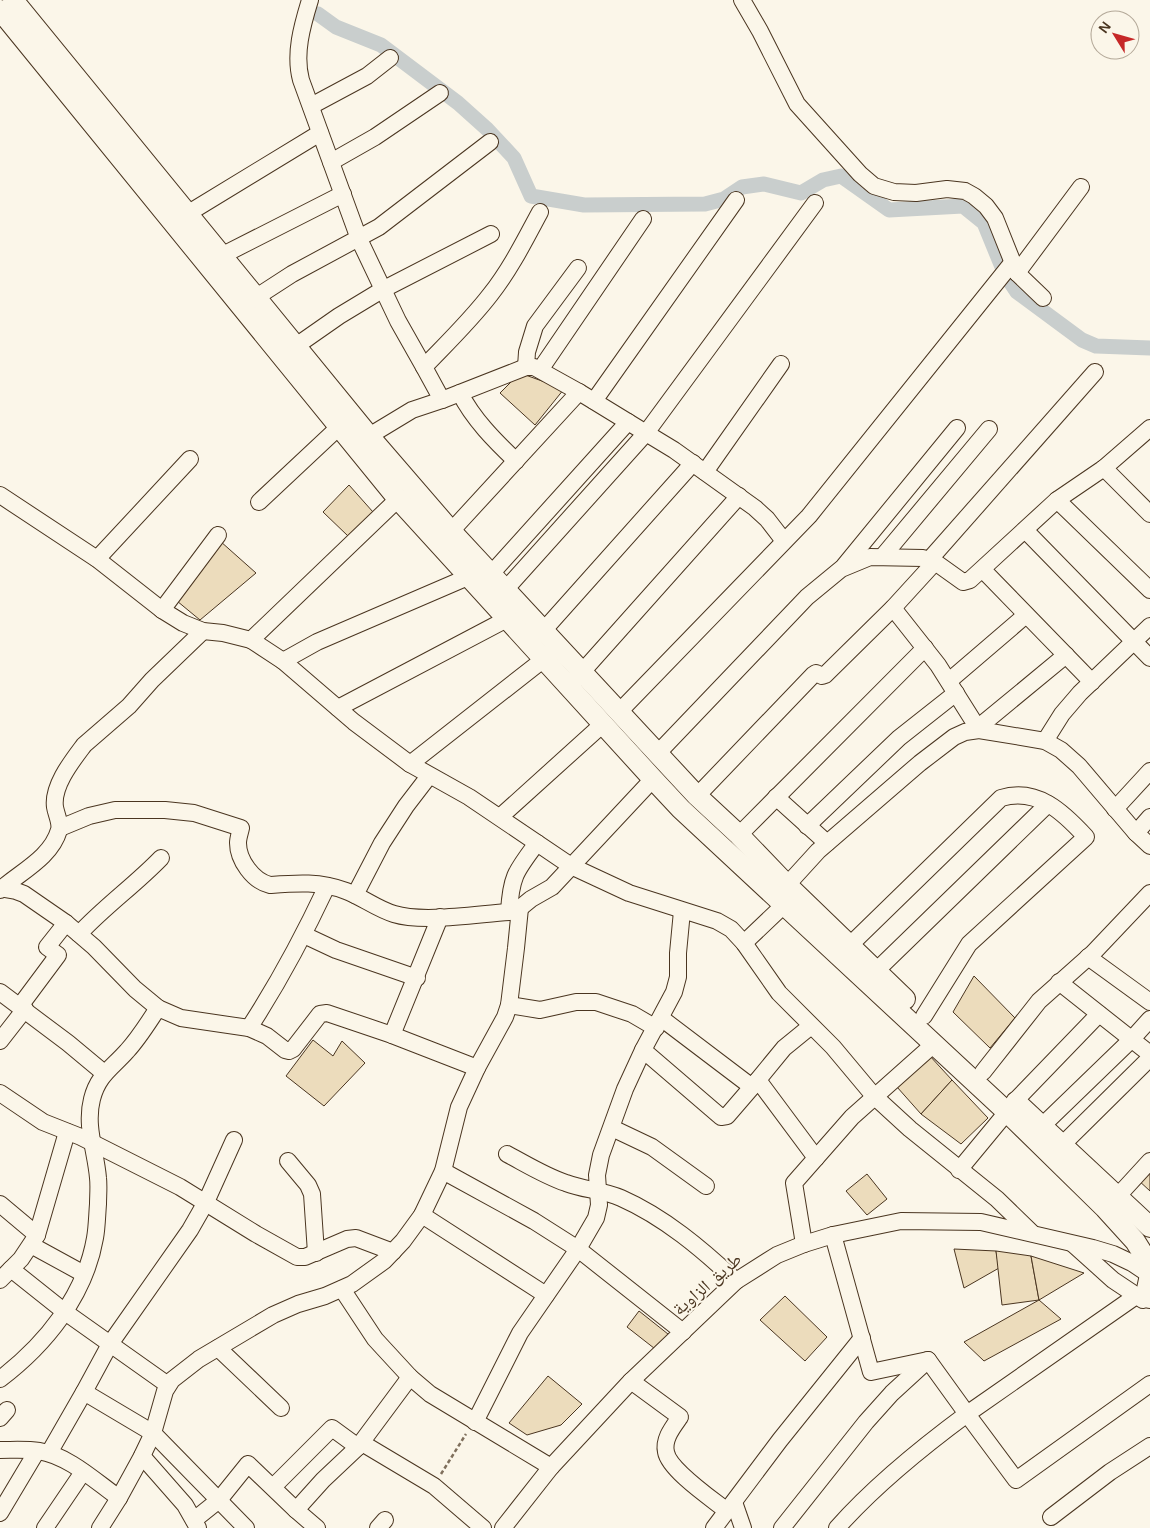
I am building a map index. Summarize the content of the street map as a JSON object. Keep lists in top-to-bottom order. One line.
{"streets":{"street":["طريق الزاوية"]},"north":"top left"}
